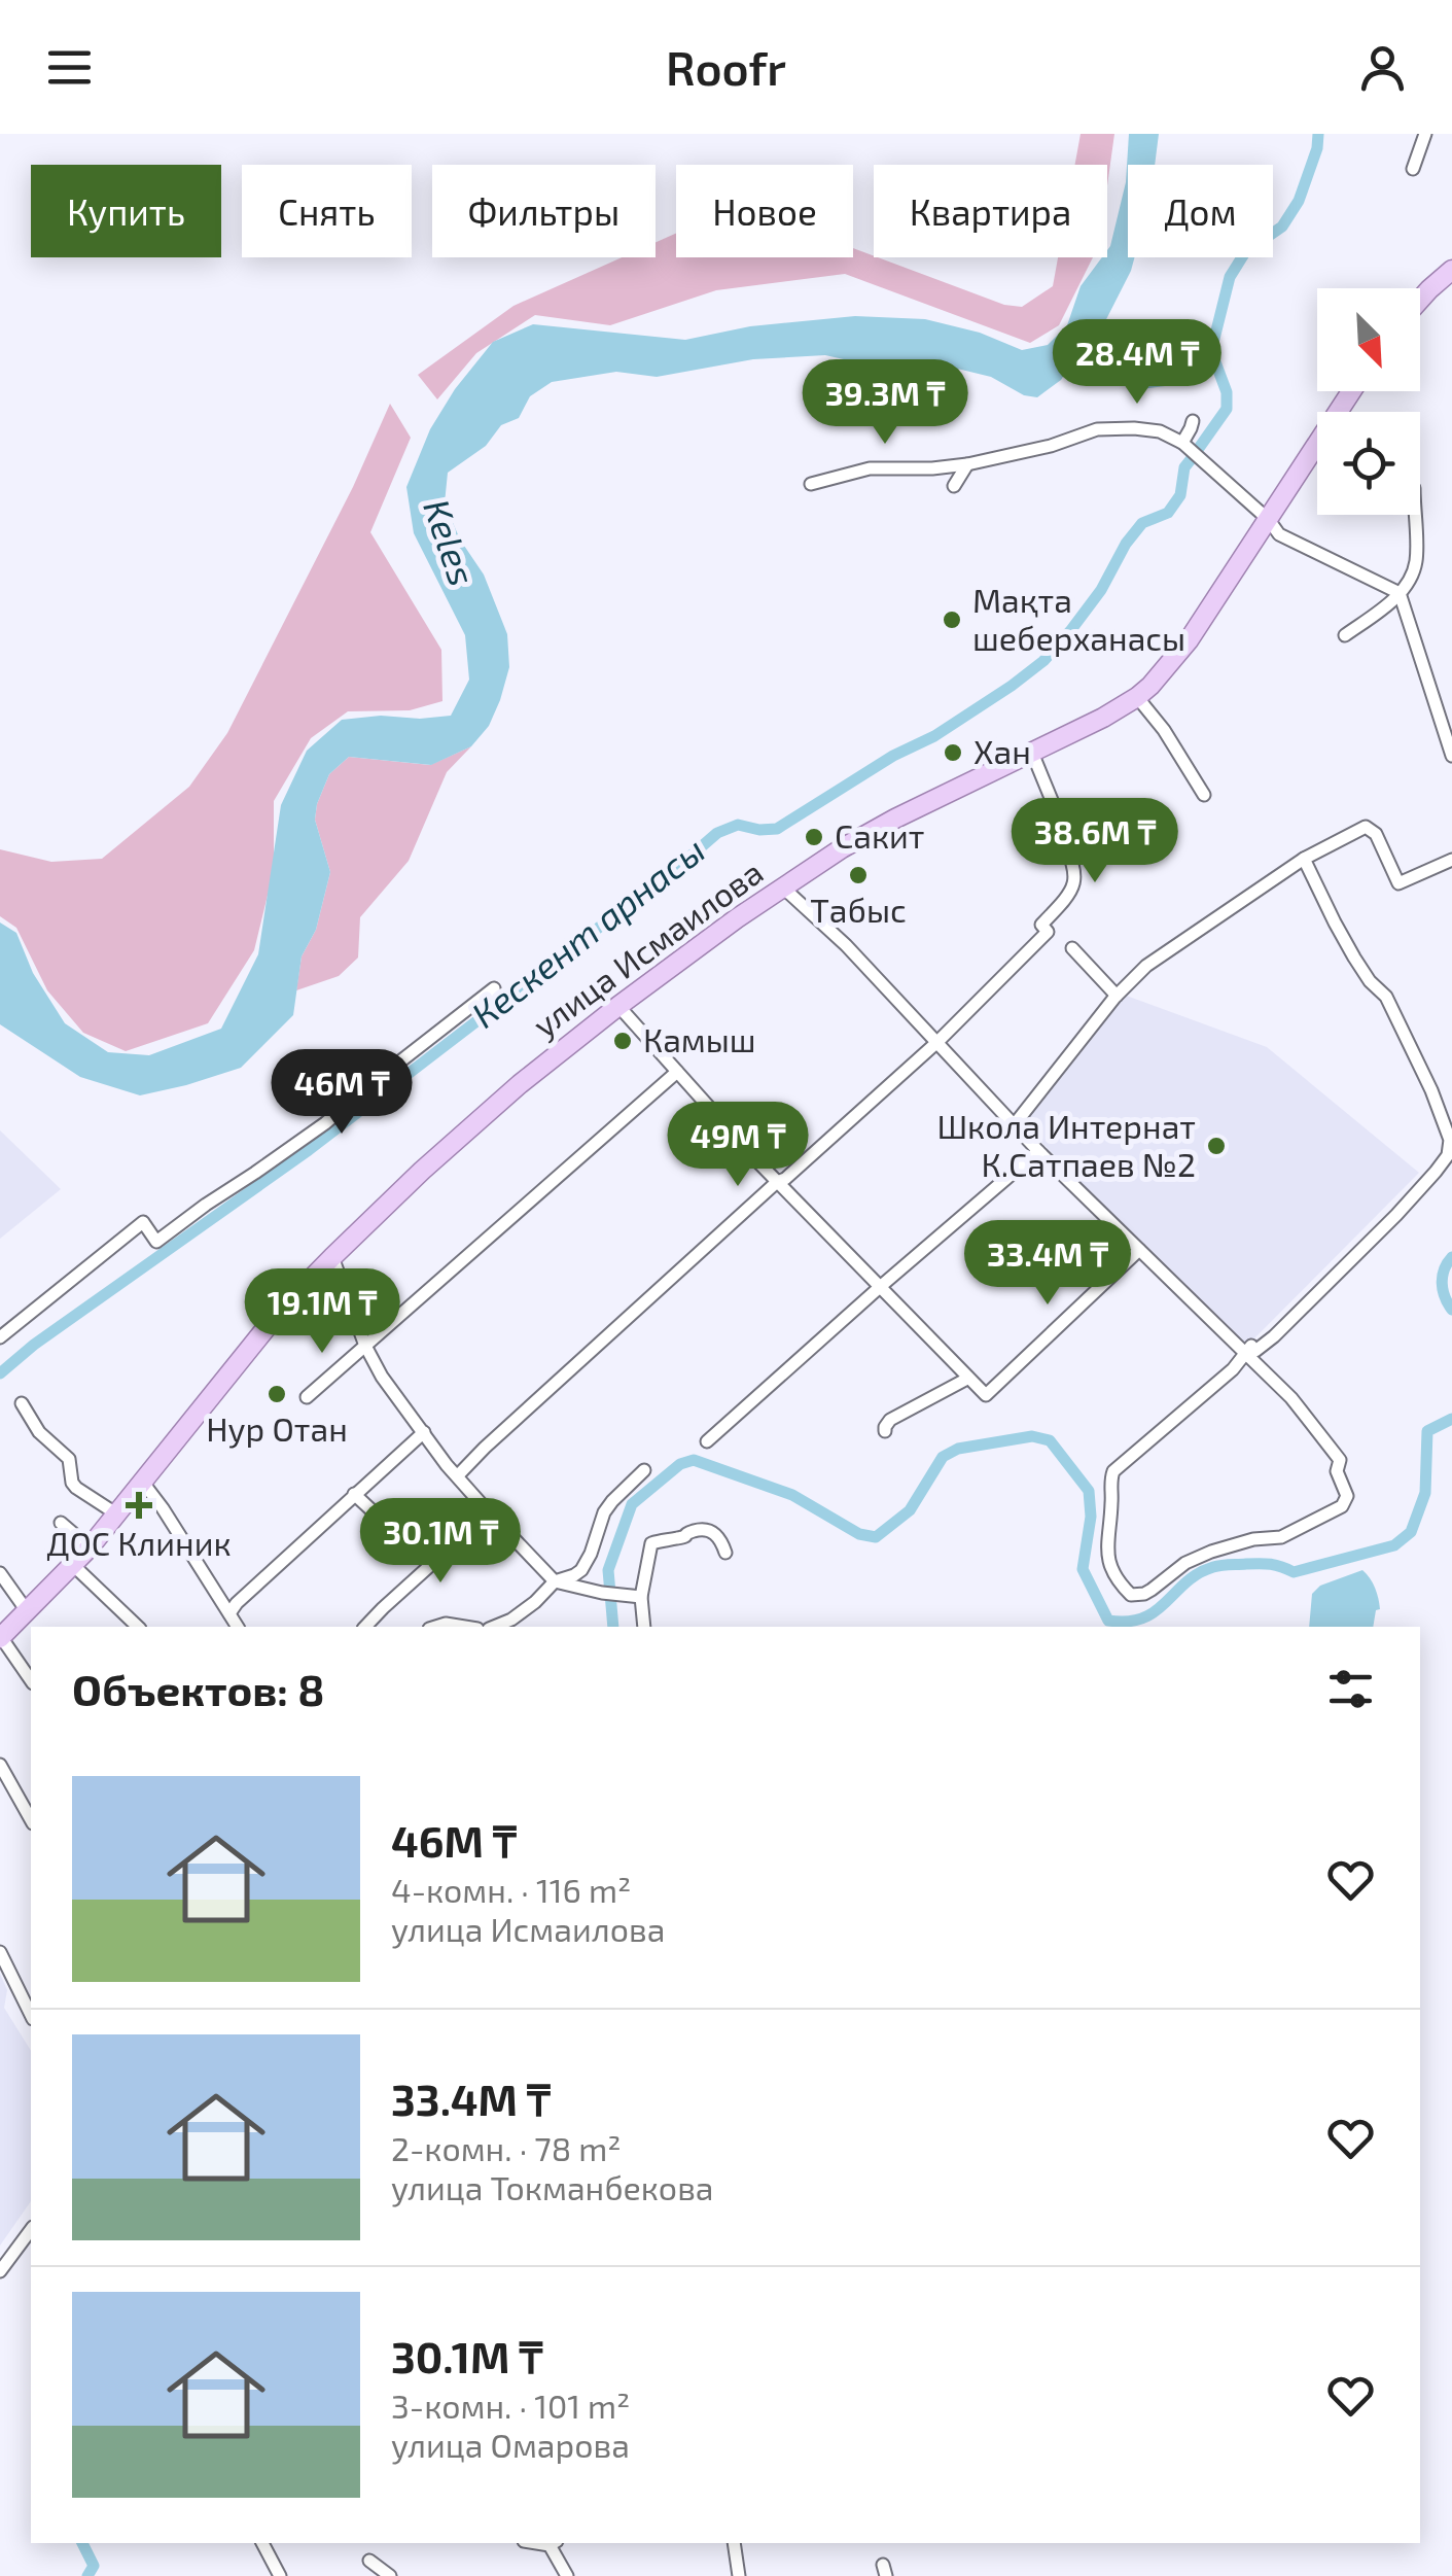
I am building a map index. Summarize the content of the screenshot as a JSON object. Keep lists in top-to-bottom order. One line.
{"streets":{"main road":["улица Исмаилова"]},"water":["Keles","Кескент арнасы"],"places":{"other":["Мақта шеберханасы","Хан","Сакит","Табыс","Камыш","Школа Интернат К.Сатпаев №2","Нур Отан"],"health":["ДОС Клиник"]},"north":"bottom right","page":{"header":"Roofr","chip":["Купить","Снять","Фильтры","Новое","Квартира","Дом"],"price":["28.4M ₸","39.3M ₸","38.6M ₸","46M ₸","49M ₸","33.4M ₸","19.1M ₸","30.1M ₸"],"heading":"Объектов: 8","list":[{"name":"46M ₸","note":"4-комн. · 116 m² · улица Исмаилова"},{"name":"33.4M ₸","note":"2-комн. · 78 m² · улица Токманбекова"},{"name":"30.1M ₸","note":"3-комн. · 101 m² · улица Омарова"}]}}
